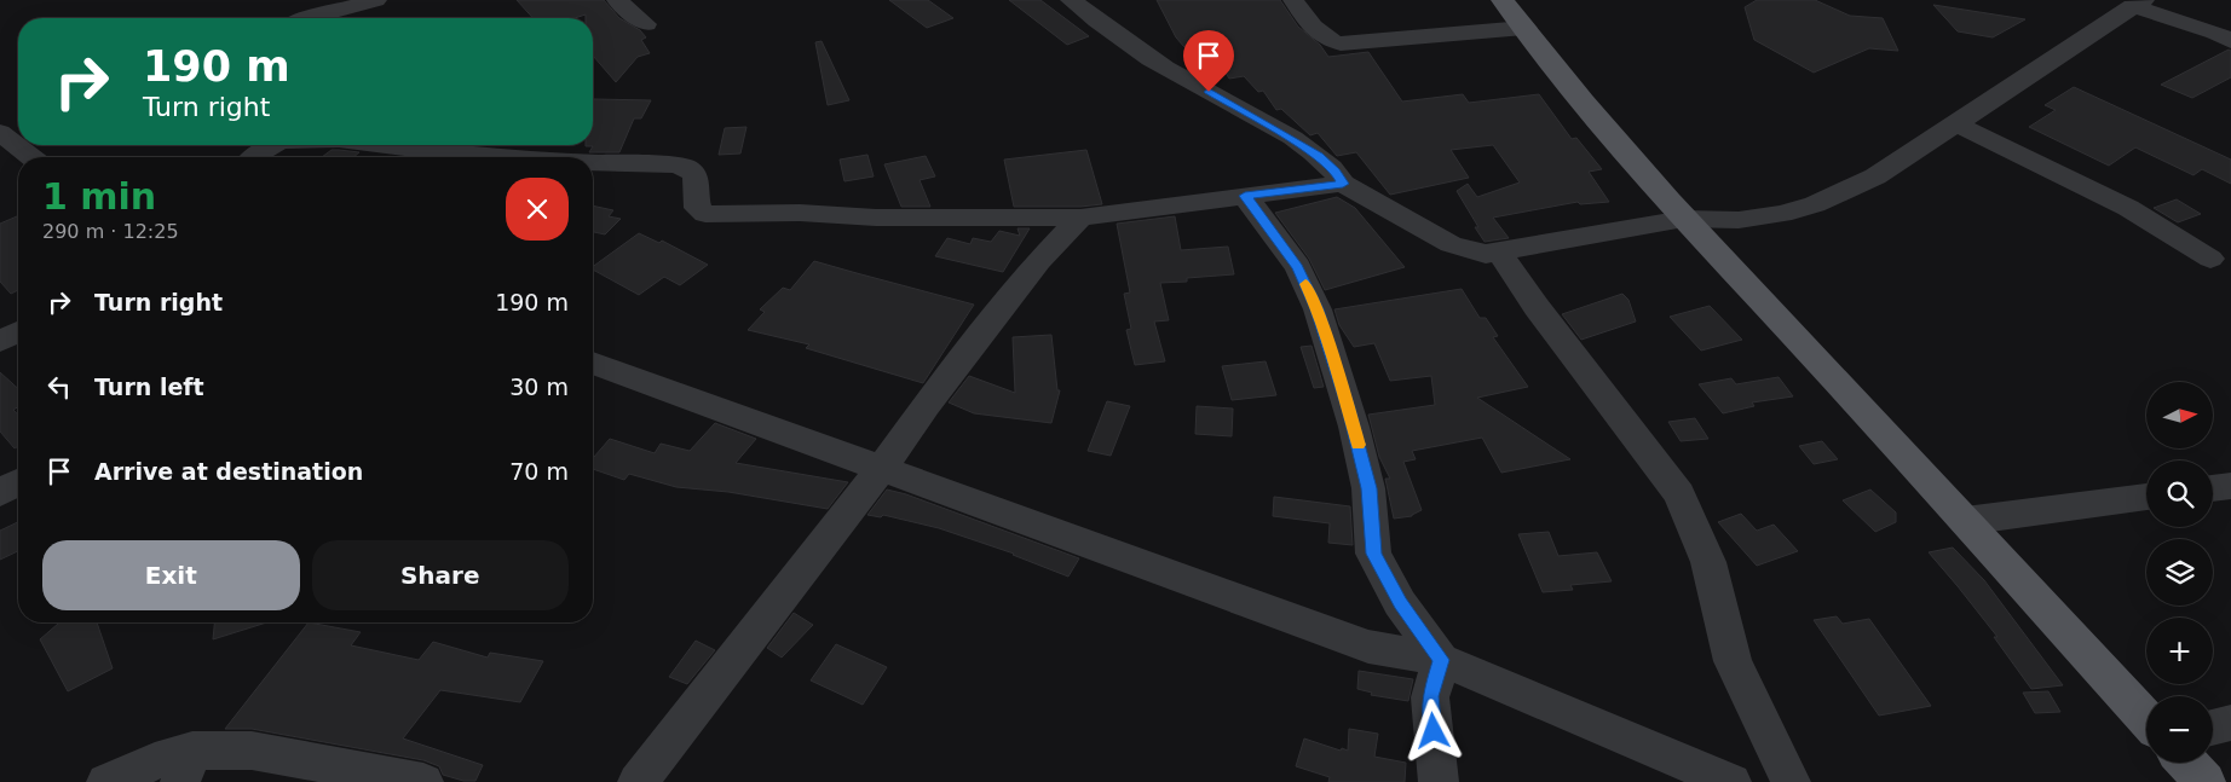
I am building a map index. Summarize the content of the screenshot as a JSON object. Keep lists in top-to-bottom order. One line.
{"north":"right","page":{"turn":["190 m","Turn right"],"heading":["1 min","290 m · 12:25"],"list":[{"name":"Turn right","value":"190 m"},{"name":"Turn left","value":"30 m"},{"name":"Arrive at destination","value":"70 m"}],"map_buttons":["+","−"],"buttons":["Exit","Share"]}}
